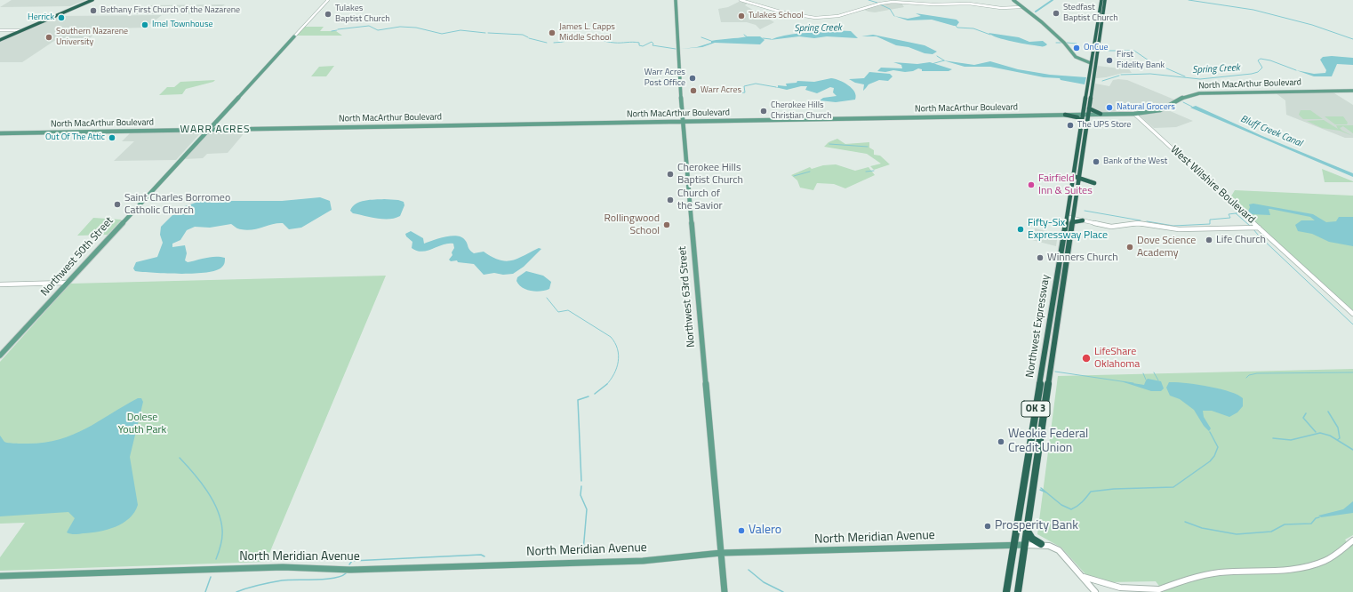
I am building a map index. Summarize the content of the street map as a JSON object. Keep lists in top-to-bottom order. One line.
{"streets":{"highway":["Northwest Expressway","OK 3"],"main road":["North MacArthur Boulevard","Northwest 50th Street","Northwest 63rd Street","North Meridian Avenue"],"street":["West Wilshire Boulevard"]},"crossings":[["North MacArthur Boulevard","West Wilshire Boulevard"],["North MacArthur Boulevard","Northwest 50th Street"],["North MacArthur Boulevard","Northwest 63rd Street"],["North MacArthur Boulevard","Northwest Expressway"],["Northwest 63rd Street","North Meridian Avenue"],["Northwest Expressway","North Meridian Avenue"]],"districts":["WARR ACRES"],"water":["Spring Creek","Bluff Creek Canal"],"parks":["Dolese Youth Park"],"places":["Bethany First Church of the Nazarene","Stedfast Baptist Church","Tulakes Baptist Church","Tulakes School","Herrick","Imel Townhouse","James L. Capps Middle School","Southern Nazarene University","OnCue","First Fidelity Bank","Warr Acres Post Office","Warr Acres","Natural Grocers","Cherokee Hills Christian Church","The UPS Store","Out Of The Attic","Bank of the West","Cherokee Hills Baptist Church","Fairfield Inn & Suites","Church of the Savior","Saint Charles Borromeo Catholic Church","Rollingwood School","Fifty-Six Expressway Place","Life Church","Dove Science Academy","Winners Church","LifeShare Oklahoma","Weokie Federal Credit Union","Prosperity Bank","Valero"]}
